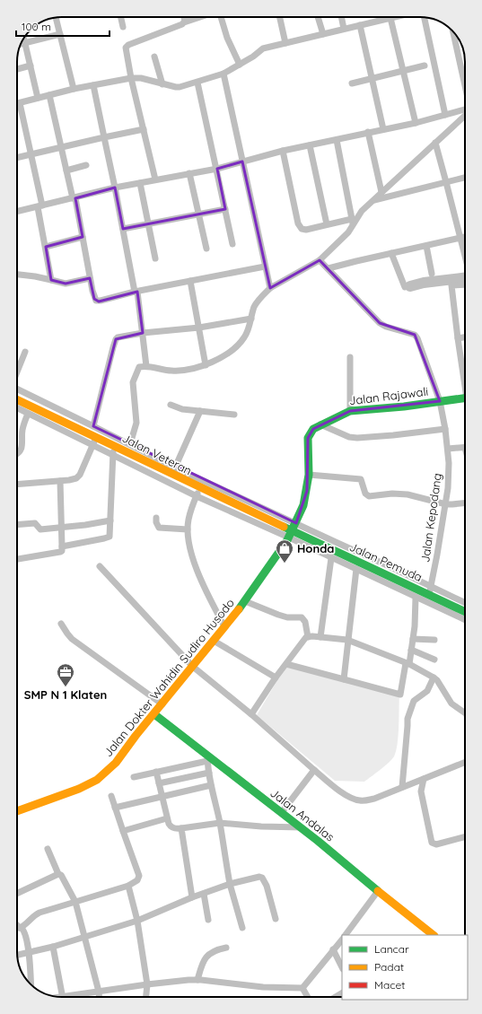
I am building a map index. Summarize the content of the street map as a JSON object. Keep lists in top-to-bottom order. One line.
{"streets":{"main road":["Jalan Rajawali","Jalan Veteran","Jalan Pemuda","Jalan Dokter Wahidin Sudiro Husodo","Jalan Andalas"],"street":["Jalan Kepodang"]},"crossings":[["Jalan Rajawali","Jalan Veteran"],["Jalan Rajawali","Jalan Kepodang"],["Jalan Rajawali","Jalan Pemuda"],["Jalan Rajawali","Jalan Dokter Wahidin Sudiro Husodo"],["Jalan Veteran","Jalan Pemuda"],["Jalan Veteran","Jalan Dokter Wahidin Sudiro Husodo"],["Jalan Kepodang","Jalan Pemuda"],["Jalan Pemuda","Jalan Dokter Wahidin Sudiro Husodo"],["Jalan Dokter Wahidin Sudiro Husodo","Jalan Andalas"]],"places":{"shop":["Honda"],"office":["SMP N 1 Klaten"]},"legend":["Lancar","Padat","Macet"],"scale_bar":"100 m"}
